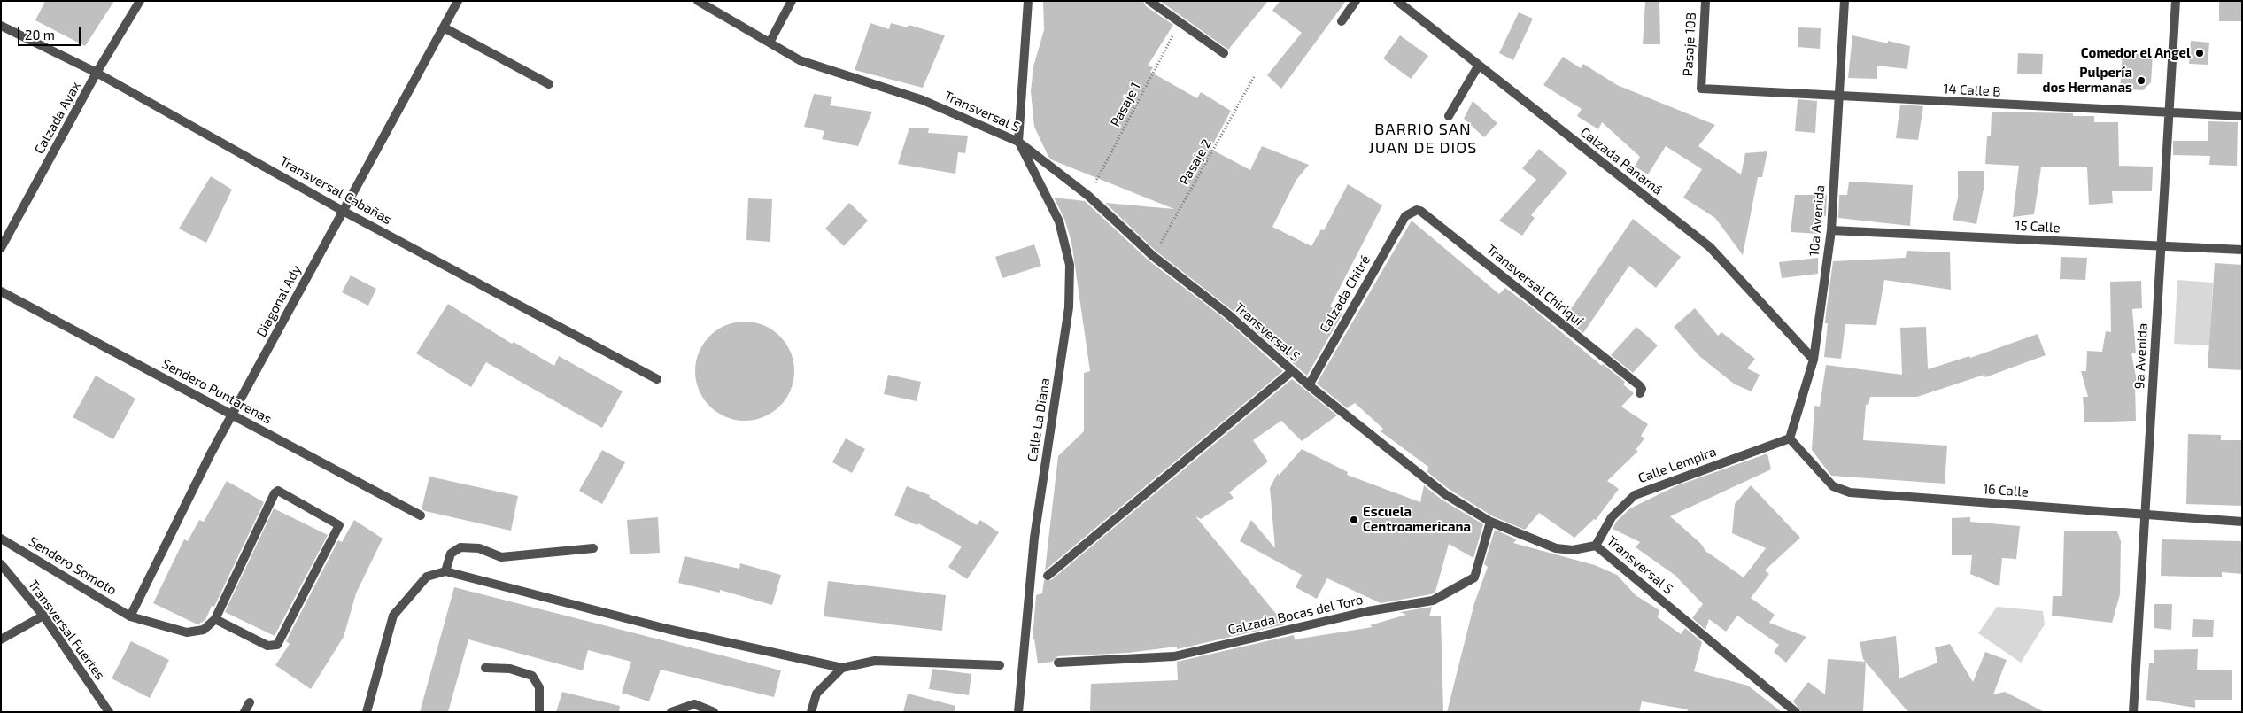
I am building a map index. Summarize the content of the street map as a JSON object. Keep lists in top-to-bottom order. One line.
{"streets":{"street":["Pasaje 10B","14 Calle B","Transversal S","Calzada Ayax","Calzada Panamá","Transversal Cabañas","10a Avenida","15 Calle","Transversal Chiriquí","Calzada Chitré","Diagonal Ady","9a Avenida","Sendero Puntarenas","Calle La Diana","Calle Lempira","16 Calle","Sendero Somoto","Calzada Bocas del Toro","Transversal Fuertes"],"path":["Pasaje 1","Pasaje 2"]},"crossings":[["Pasaje 10B","14 Calle B"],["14 Calle B","10a Avenida"],["14 Calle B","9a Avenida"],["Pasaje 1","Transversal S"],["Transversal S","Pasaje 2"],["Transversal S","Calzada Chitré"],["Transversal S","Calle La Diana"],["Transversal S","Calle Lempira"],["Transversal S","Calzada Bocas del Toro"],["Calzada Ayax","Transversal Cabañas"],["Calzada Panamá","10a Avenida"],["Transversal Cabañas","Diagonal Ady"],["10a Avenida","15 Calle"],["10a Avenida","Calle Lempira"],["10a Avenida","16 Calle"],["15 Calle","9a Avenida"],["Transversal Chiriquí","Calzada Chitré"],["Diagonal Ady","Sendero Puntarenas"],["Diagonal Ady","Sendero Somoto"],["9a Avenida","16 Calle"],["Calle Lempira","16 Calle"]],"districts":["BARRIO SAN JUAN DE DIOS"],"places":["Comedor el Angel","Pulpería dos Hermanas","Escuela Centroamericana"],"scale_bar":"20 m"}
